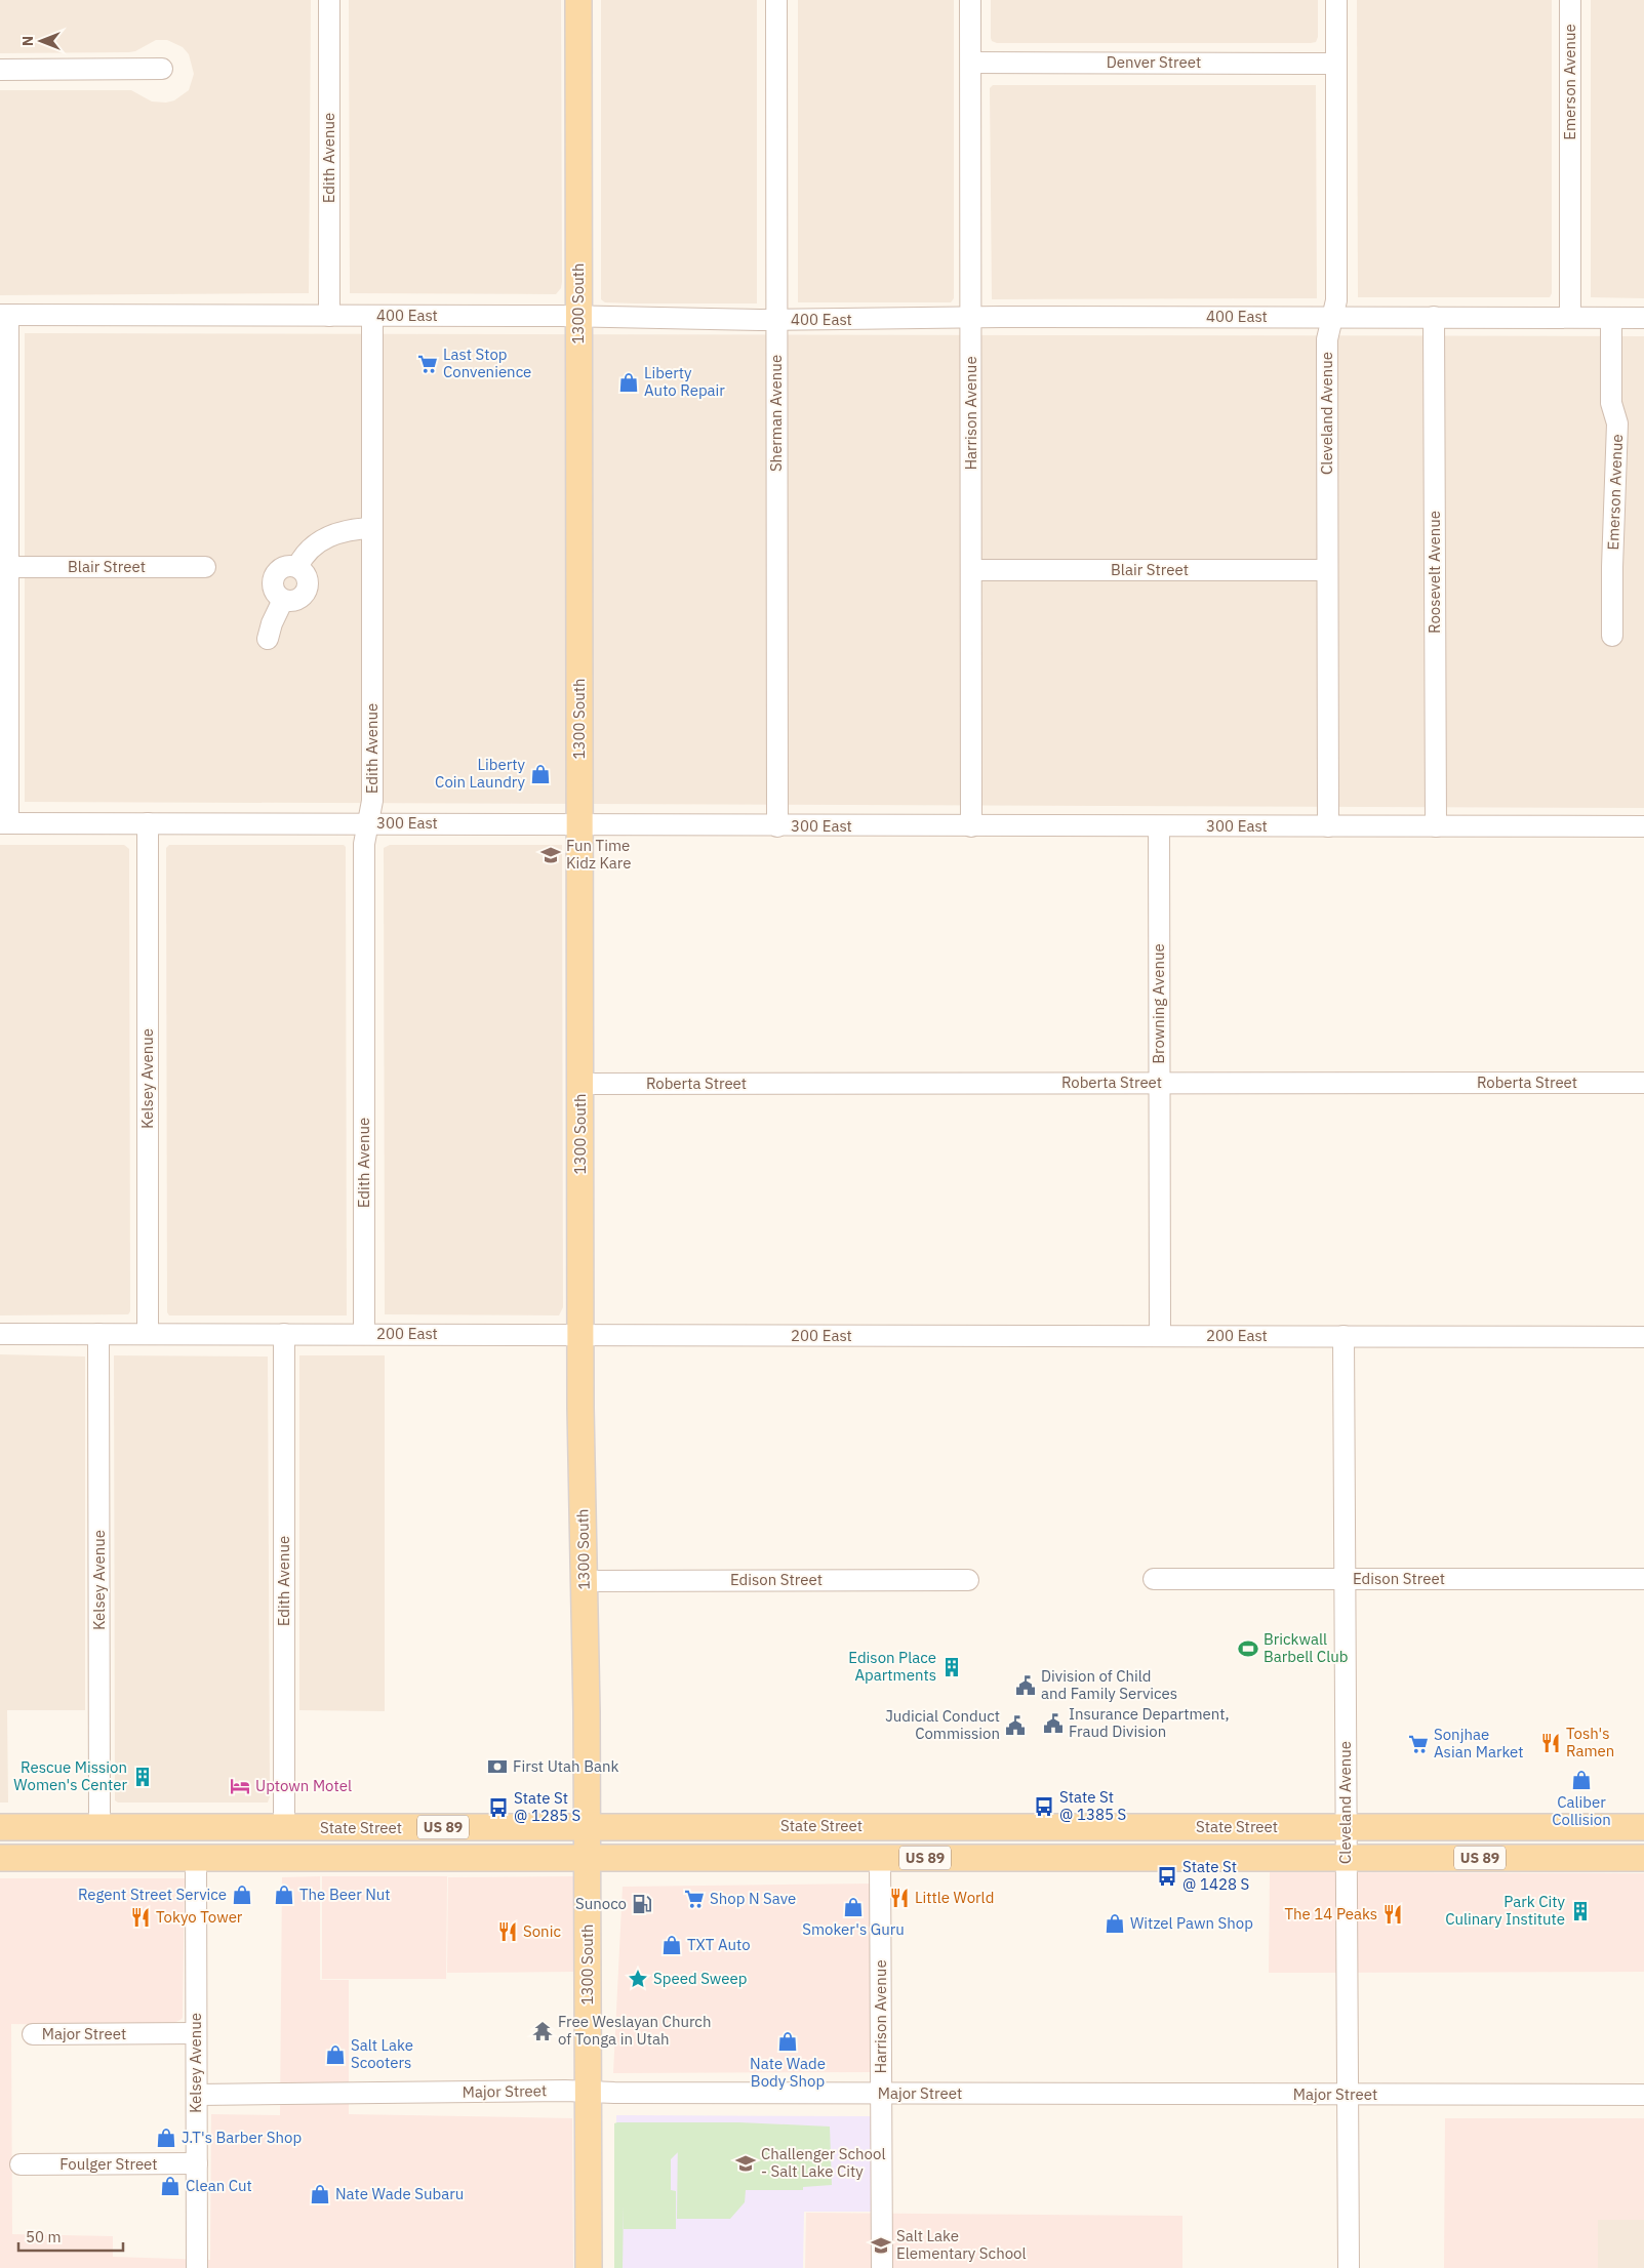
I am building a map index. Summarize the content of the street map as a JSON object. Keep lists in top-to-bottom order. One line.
{"streets":{"main road":["1300 South","State Street","US 89"],"street":["Denver Street","Emerson Avenue","Edith Avenue","400 East","Sherman Avenue","Harrison Avenue","Cleveland Avenue","Blair Street","Roosevelt Avenue","300 East","Browning Avenue","Kelsey Avenue","Roberta Street","200 East","Edison Street","Major Street","Foulger Street"]},"crossings":[["Denver Street","Harrison Avenue"],["Denver Street","Cleveland Avenue"],["Emerson Avenue","400 East"],["Edith Avenue","400 East"],["Edith Avenue","300 East"],["Edith Avenue","200 East"],["Edith Avenue","State Street"],["1300 South","400 East"],["1300 South","300 East"],["1300 South","Roberta Street"],["1300 South","200 East"],["1300 South","Edison Street"],["1300 South","State Street"],["1300 South","Major Street"],["400 East","Sherman Avenue"],["400 East","Harrison Avenue"],["400 East","Cleveland Avenue"],["400 East","Roosevelt Avenue"],["Sherman Avenue","300 East"],["Harrison Avenue","Blair Street"],["Harrison Avenue","300 East"],["Harrison Avenue","State Street"],["Harrison Avenue","Major Street"],["Cleveland Avenue","Blair Street"],["Cleveland Avenue","300 East"],["Cleveland Avenue","200 East"],["Cleveland Avenue","Edison Street"],["Cleveland Avenue","State Street"],["Cleveland Avenue","Major Street"],["Roosevelt Avenue","300 East"],["300 East","Browning Avenue"],["300 East","Kelsey Avenue"],["Browning Avenue","Roberta Street"],["Browning Avenue","200 East"],["Kelsey Avenue","200 East"],["Kelsey Avenue","State Street"],["Kelsey Avenue","Major Street"],["Kelsey Avenue","Foulger Street"]],"places":{"supermarket":["Last Stop Convenience","Sonjhae Asian Market","Shop N Save"],"shop":["Liberty Auto Repair","Liberty Coin Laundry","Caliber Collision","Regent Street Service","The Beer Nut","Smoker's Guru","Witzel Pawn Shop","TXT Auto","Nate Wade Body Shop","Salt Lake Scooters","J.T's Barber Shop","Clean Cut","Nate Wade Subaru"],"school or university":["Fun Time Kidz Kare","Challenger School - Salt Lake City","Salt Lake Elementary School"],"sports":["Brickwall Barbell Club"],"building":["Edison Place Apartments","Rescue Mission Women's Center","Park City Culinary Institute"],"public building":["Division of Child and Family Services","Insurance Department, Fraud Division","Judicial Conduct Commission"],"restaurant":["Tosh's Ramen","Little World","The 14 Peaks","Tokyo Tower","Sonic"],"bank":["First Utah Bank"],"hotel":["Uptown Motel"],"bus stop":["State St @ 1385 S","State St @ 1285 S","State St @ 1428 S"],"fuel station":["Sunoco"],"place":["Speed Sweep"],"temple":["Free Weslayan Church of Tonga in Utah"]},"scale_bar":"50 m","north":"left"}
